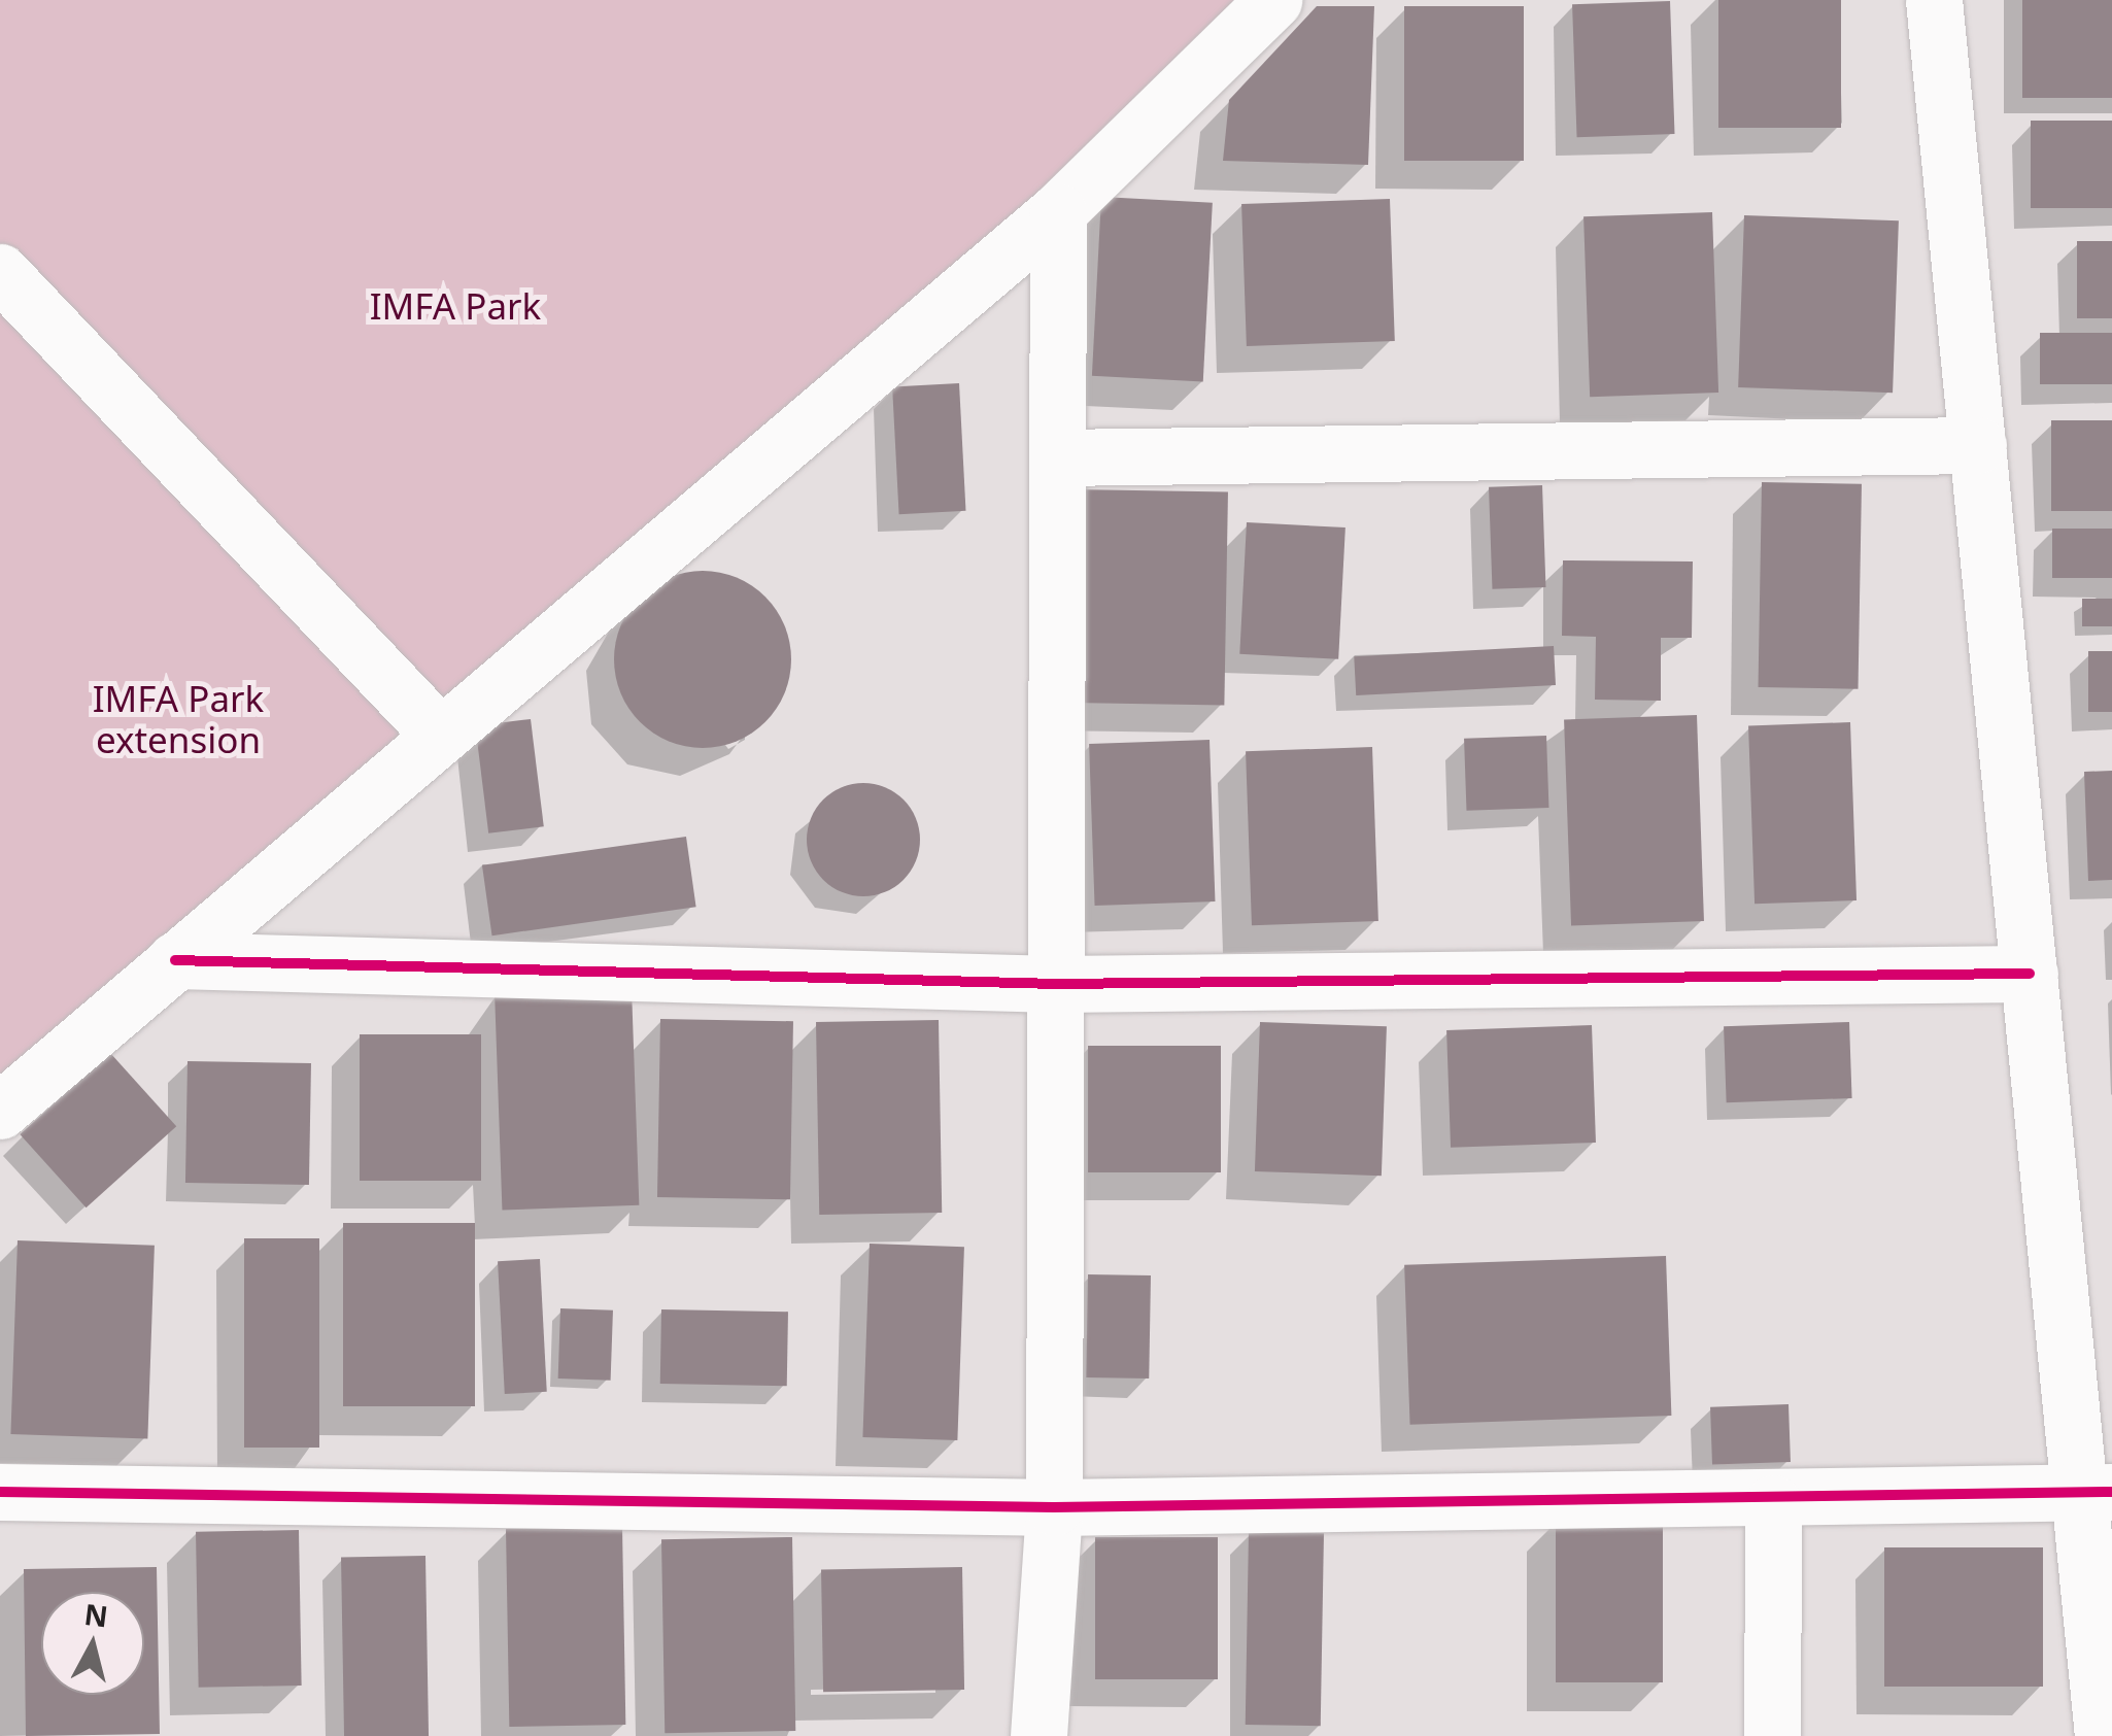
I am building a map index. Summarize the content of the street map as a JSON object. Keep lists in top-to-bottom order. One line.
{"parks":["IMFA Park","IMFA Park extension"],"north":"top"}
